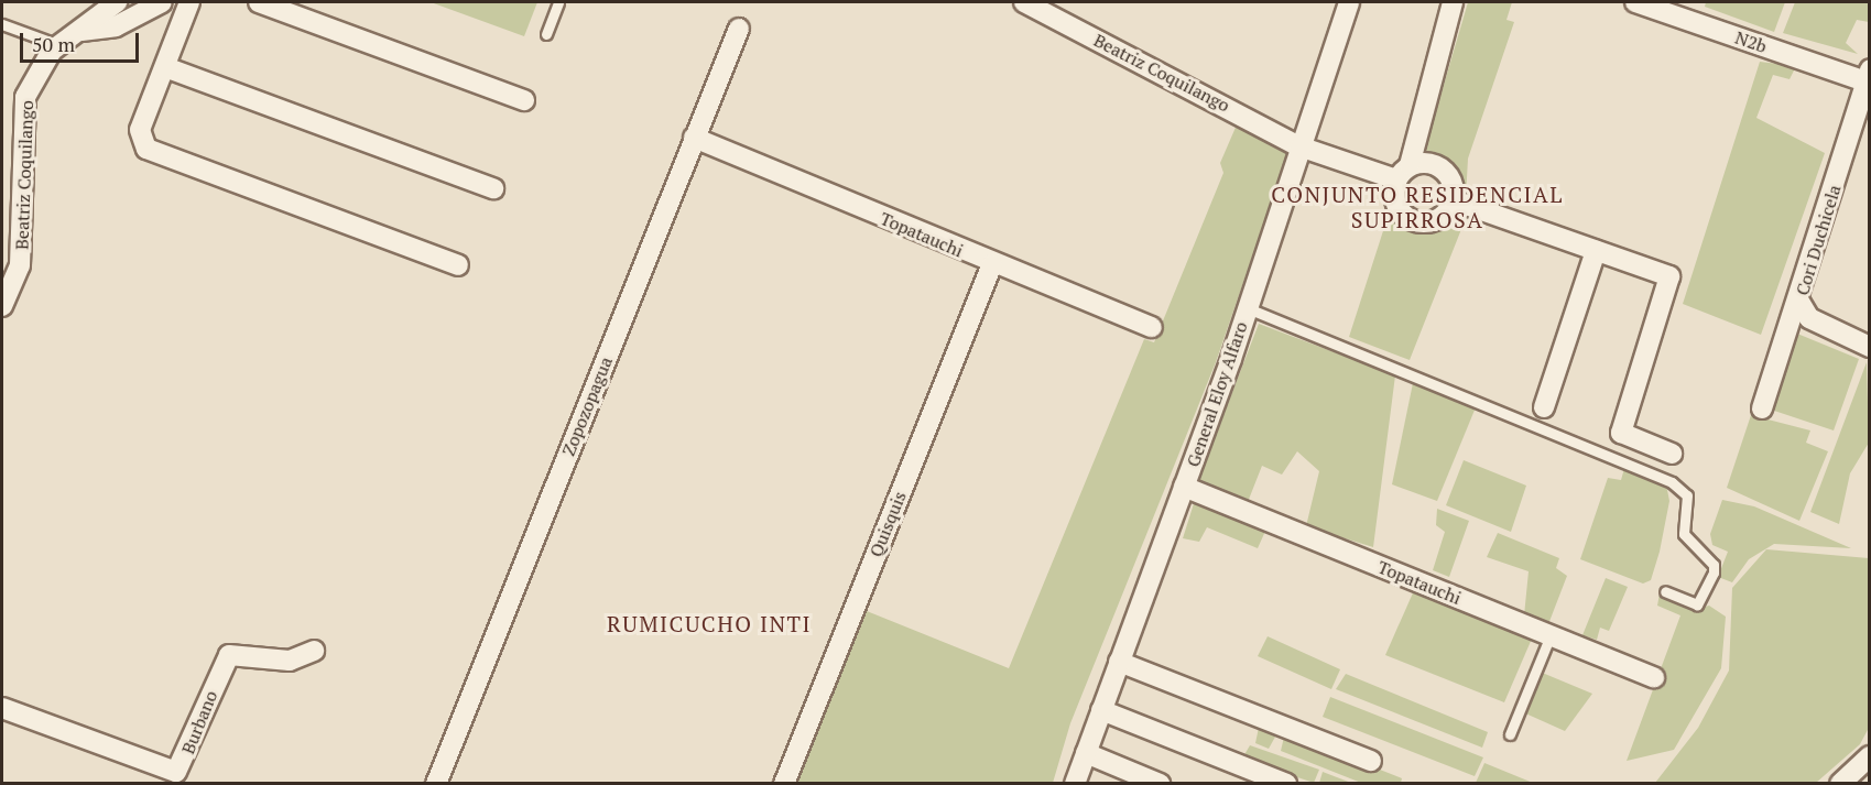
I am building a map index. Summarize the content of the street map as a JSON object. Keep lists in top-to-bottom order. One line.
{"streets":{"street":["N2b","Beatriz Coquilango","Topatauchi","Cori Duchicela","General Eloy Alfaro","Zopozopagua","Quisquis","Burbano"]},"crossings":[["N2b","Cori Duchicela"],["Beatriz Coquilango","General Eloy Alfaro"],["Topatauchi","General Eloy Alfaro"],["Topatauchi","Zopozopagua"],["Topatauchi","Quisquis"]],"districts":["CONJUNTO RESIDENCIAL SUPIRROSA","RUMICUCHO INTI"],"scale_bar":"50 m"}
